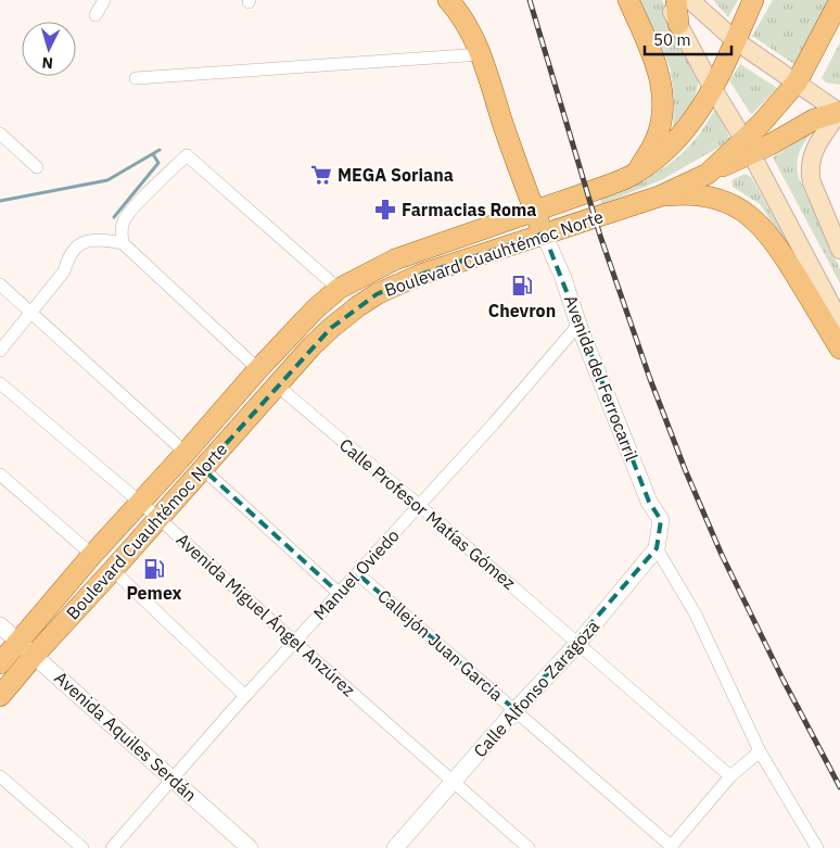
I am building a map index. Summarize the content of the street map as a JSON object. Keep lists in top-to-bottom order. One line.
{"streets":{"main road":["Boulevard Cuauhtémoc Norte"],"street":["Avenida del Ferrocarril","Calle Profesor Matías Gómez","Manuel Oviedo","Avenida Miguel Ángel Anzúrez","Callejón Juan García","Calle Alfonso Zaragoza","Avenida Aquiles Serdán"]},"crossings":[["Boulevard Cuauhtémoc Norte","Avenida del Ferrocarril"],["Boulevard Cuauhtémoc Norte","Calle Profesor Matías Gómez"],["Boulevard Cuauhtémoc Norte","Avenida Miguel Ángel Anzúrez"],["Boulevard Cuauhtémoc Norte","Avenida Aquiles Serdán"],["Avenida del Ferrocarril","Manuel Oviedo"],["Avenida del Ferrocarril","Calle Alfonso Zaragoza"],["Calle Profesor Matías Gómez","Manuel Oviedo"],["Calle Profesor Matías Gómez","Calle Alfonso Zaragoza"],["Manuel Oviedo","Avenida Miguel Ángel Anzúrez"],["Manuel Oviedo","Callejón Juan García"],["Manuel Oviedo","Avenida Aquiles Serdán"],["Avenida Miguel Ángel Anzúrez","Calle Alfonso Zaragoza"],["Callejón Juan García","Calle Alfonso Zaragoza"]],"places":{"supermarket":["MEGA Soriana"],"pharmacy":["Farmacias Roma"],"fuel station":["Chevron","Pemex"]},"scale_bar":"50 m","north":"bottom"}
